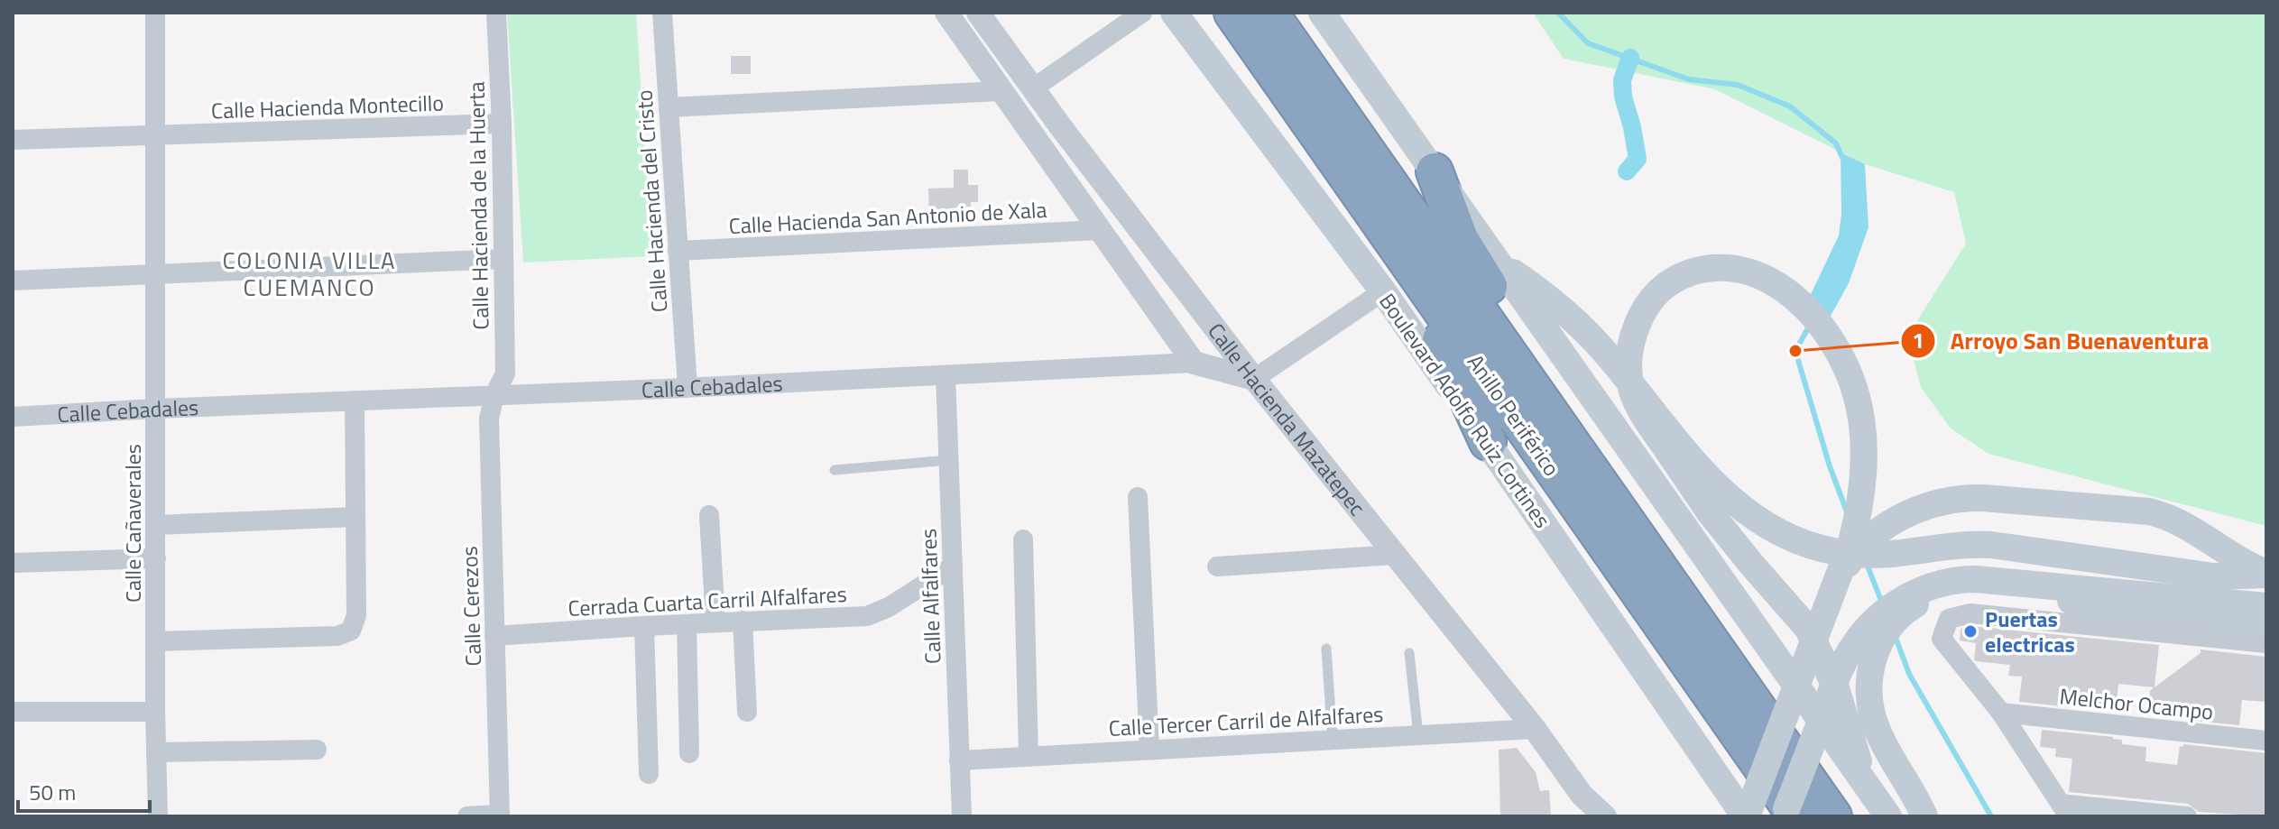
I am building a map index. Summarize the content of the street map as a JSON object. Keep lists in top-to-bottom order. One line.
{"streets":{"highway":["Anillo Periférico"],"main road":["Boulevard Adolfo Ruiz Cortines"],"street":["Calle Hacienda Montecillo","Calle Hacienda del Cristo","Calle Hacienda de la Huerta","Calle Hacienda San Antonio de Xala","Calle Cebadales","Calle Hacienda Mazatepec","Calle Cañaverales","Calle Alfalfares","Cerrada Cuarta Carril Alfalfares","Calle Cerezos","Melchor Ocampo","Calle Tercer Carril de Alfalfares"]},"crossings":[["Calle Hacienda Montecillo","Calle Hacienda de la Huerta"],["Calle Hacienda Montecillo","Calle Cañaverales"],["Calle Hacienda del Cristo","Calle Hacienda San Antonio de Xala"],["Calle Hacienda del Cristo","Calle Cebadales"],["Calle Hacienda de la Huerta","Calle Cebadales"],["Calle Hacienda de la Huerta","Calle Cerezos"],["Calle Hacienda San Antonio de Xala","Calle Hacienda Mazatepec"],["Calle Cebadales","Calle Hacienda Mazatepec"],["Calle Cebadales","Calle Cañaverales"],["Calle Cebadales","Calle Alfalfares"],["Calle Cebadales","Calle Cerezos"],["Calle Hacienda Mazatepec","Calle Tercer Carril de Alfalfares"],["Calle Alfalfares","Cerrada Cuarta Carril Alfalfares"],["Calle Alfalfares","Calle Tercer Carril de Alfalfares"],["Cerrada Cuarta Carril Alfalfares","Calle Cerezos"]],"districts":["COLONIA VILLA CUEMANCO"],"places":["Arroyo San Buenaventura","Puertas electricas"],"scale_bar":"50 m"}
